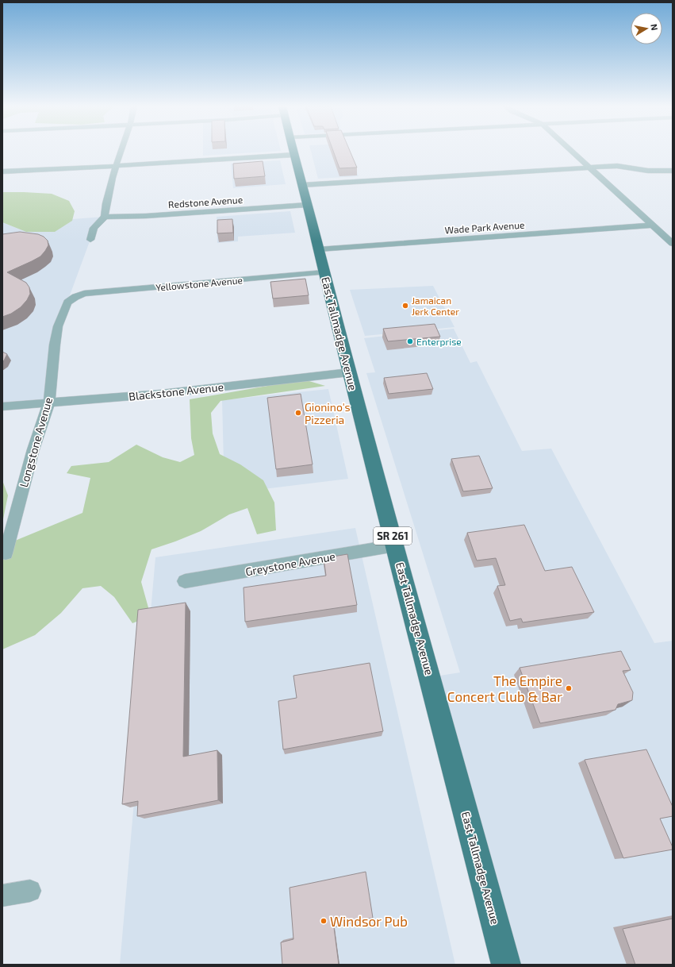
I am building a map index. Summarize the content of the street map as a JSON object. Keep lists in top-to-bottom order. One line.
{"streets":{"main road":["East Tallmadge Avenue","SR 261"],"street":["Redstone Avenue","Wade Park Avenue","Yellowstone Avenue","Blackstone Avenue","Longstone Avenue","Greystone Avenue"]},"crossings":[["Redstone Avenue","East Tallmadge Avenue"],["Wade Park Avenue","East Tallmadge Avenue"],["Yellowstone Avenue","East Tallmadge Avenue"],["Yellowstone Avenue","Longstone Avenue"],["East Tallmadge Avenue","Blackstone Avenue"],["East Tallmadge Avenue","Greystone Avenue"],["Blackstone Avenue","Longstone Avenue"]],"places":["Jamaican Jerk Center","Enterprise","Gionino's Pizzeria","The Empire Concert Club & Bar","Windsor Pub"],"north":"right"}
